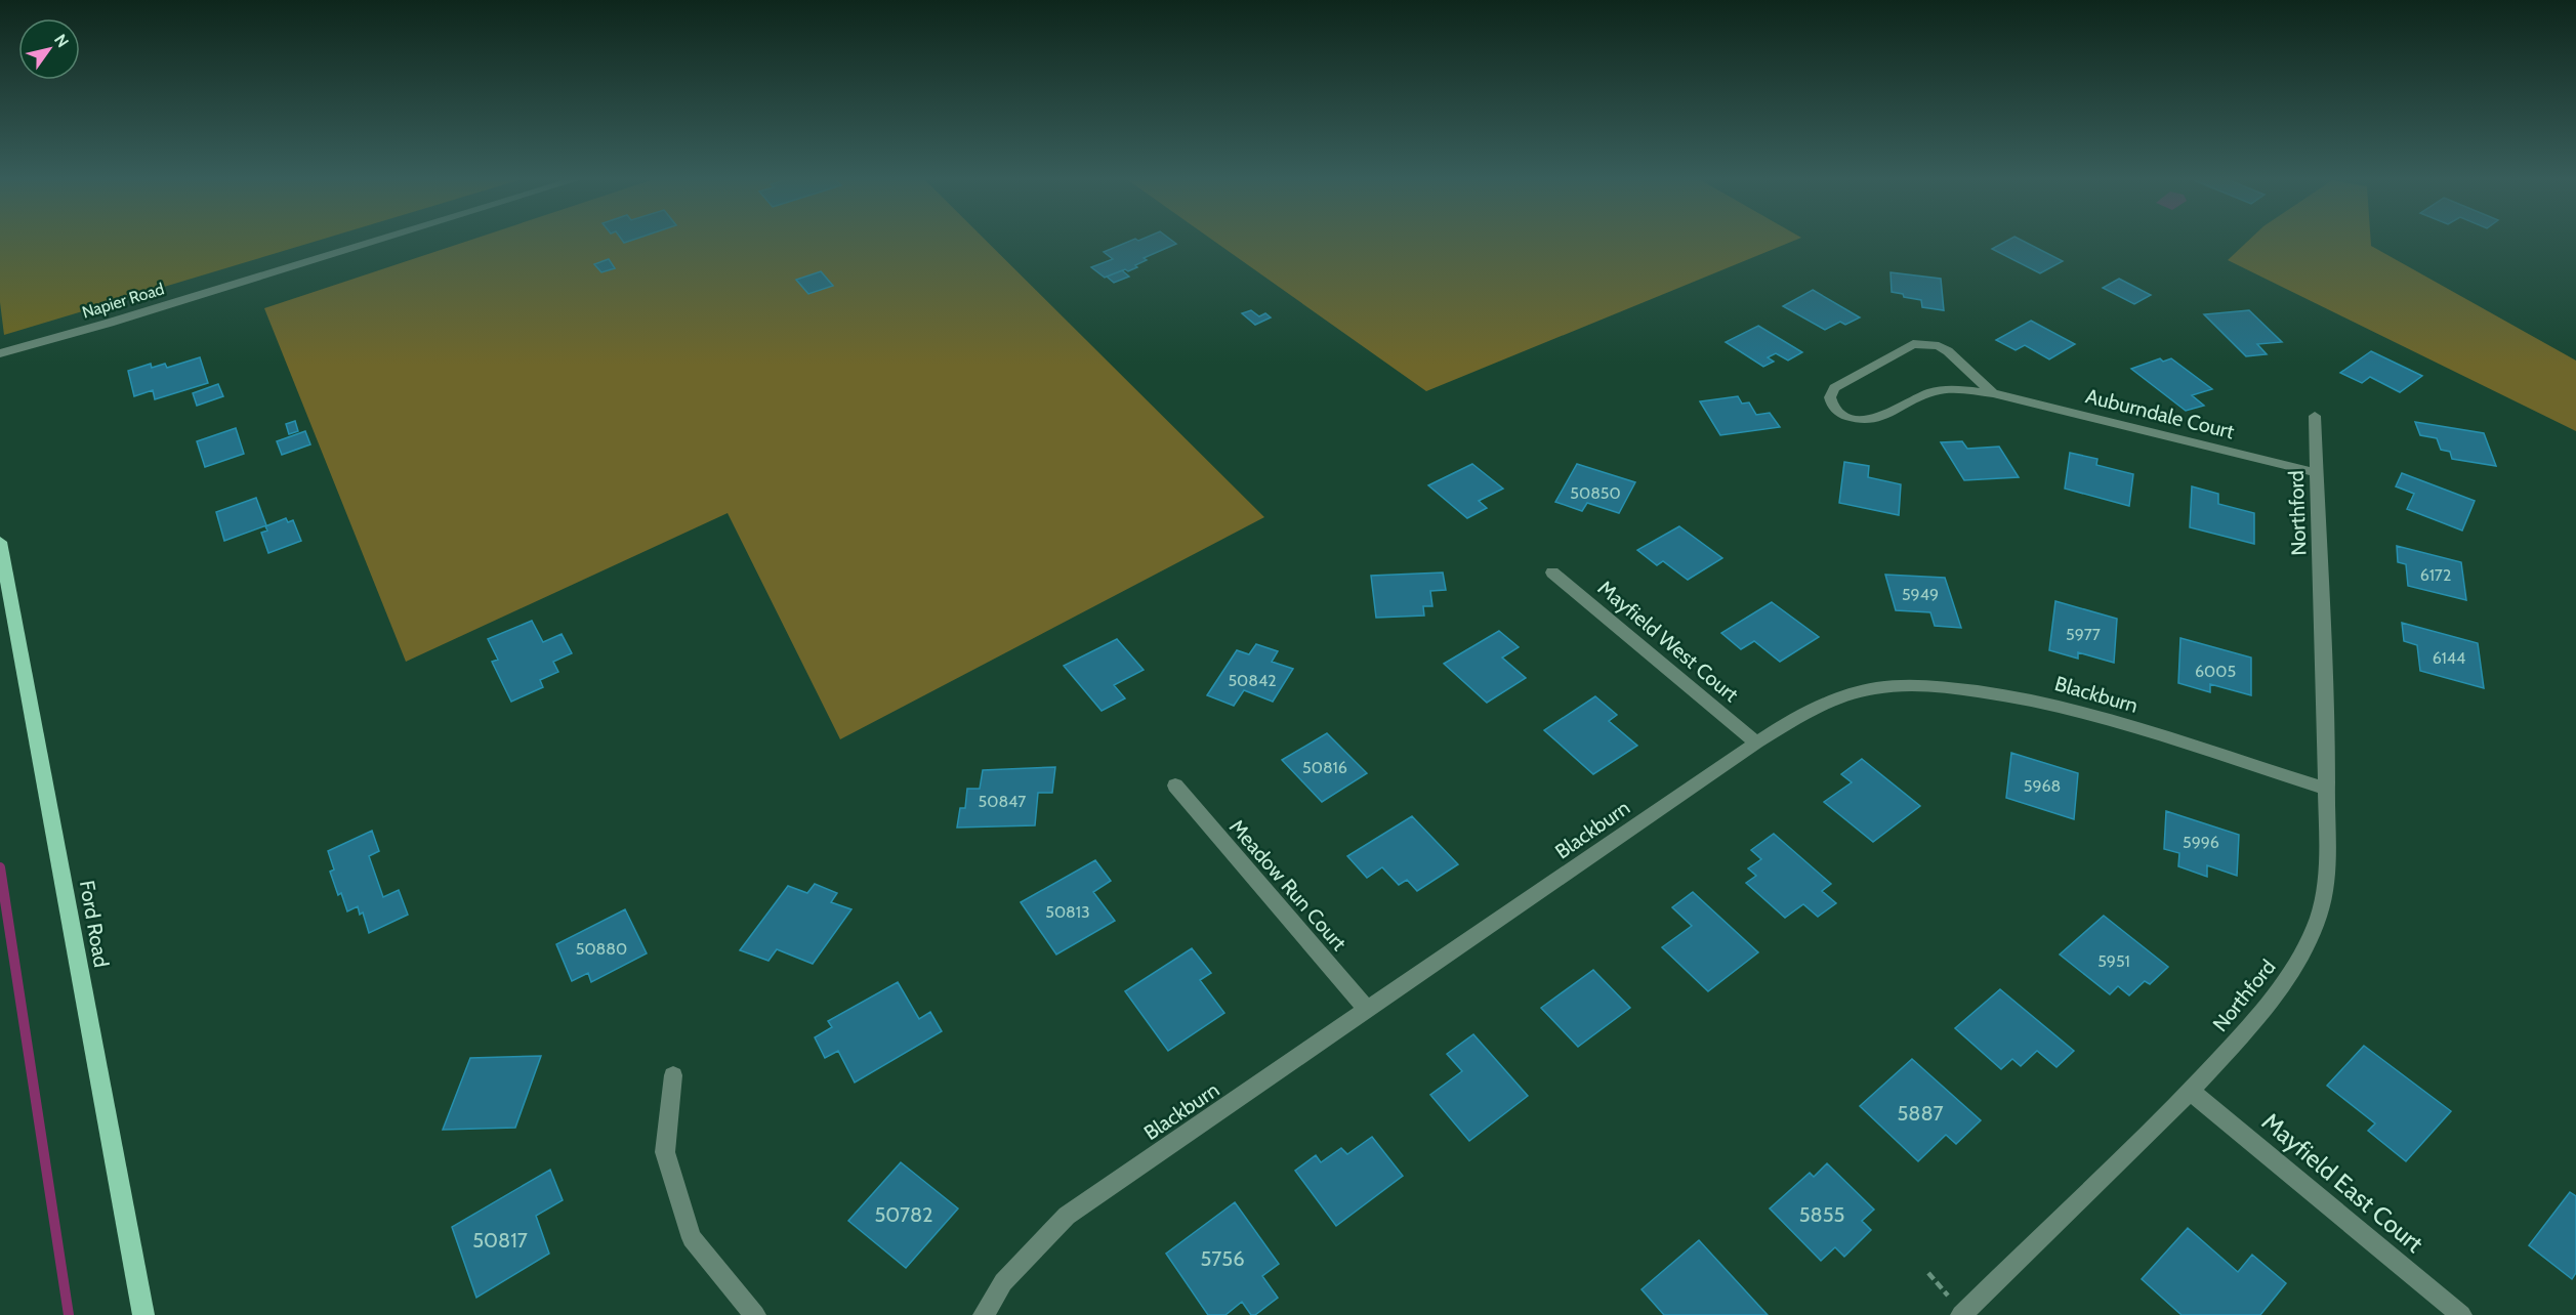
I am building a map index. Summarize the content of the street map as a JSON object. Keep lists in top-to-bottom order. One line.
{"streets":{"main road":["Ford Road"],"street":["Napier Road","Auburndale Court","Northford","Mayfield West Court","Blackburn","Meadow Run Court","Mayfield East Court"]},"crossings":[["Auburndale Court","Northford"],["Northford","Blackburn"],["Northford","Mayfield East Court"],["Mayfield West Court","Blackburn"],["Blackburn","Meadow Run Court"]],"house_numbers":["50850","6172","5949","5977","6144","6005","50842","50816","5968","50847","5996","50813","50880","5951","5887","50782","5855","50817","5756"],"north":"top right"}
